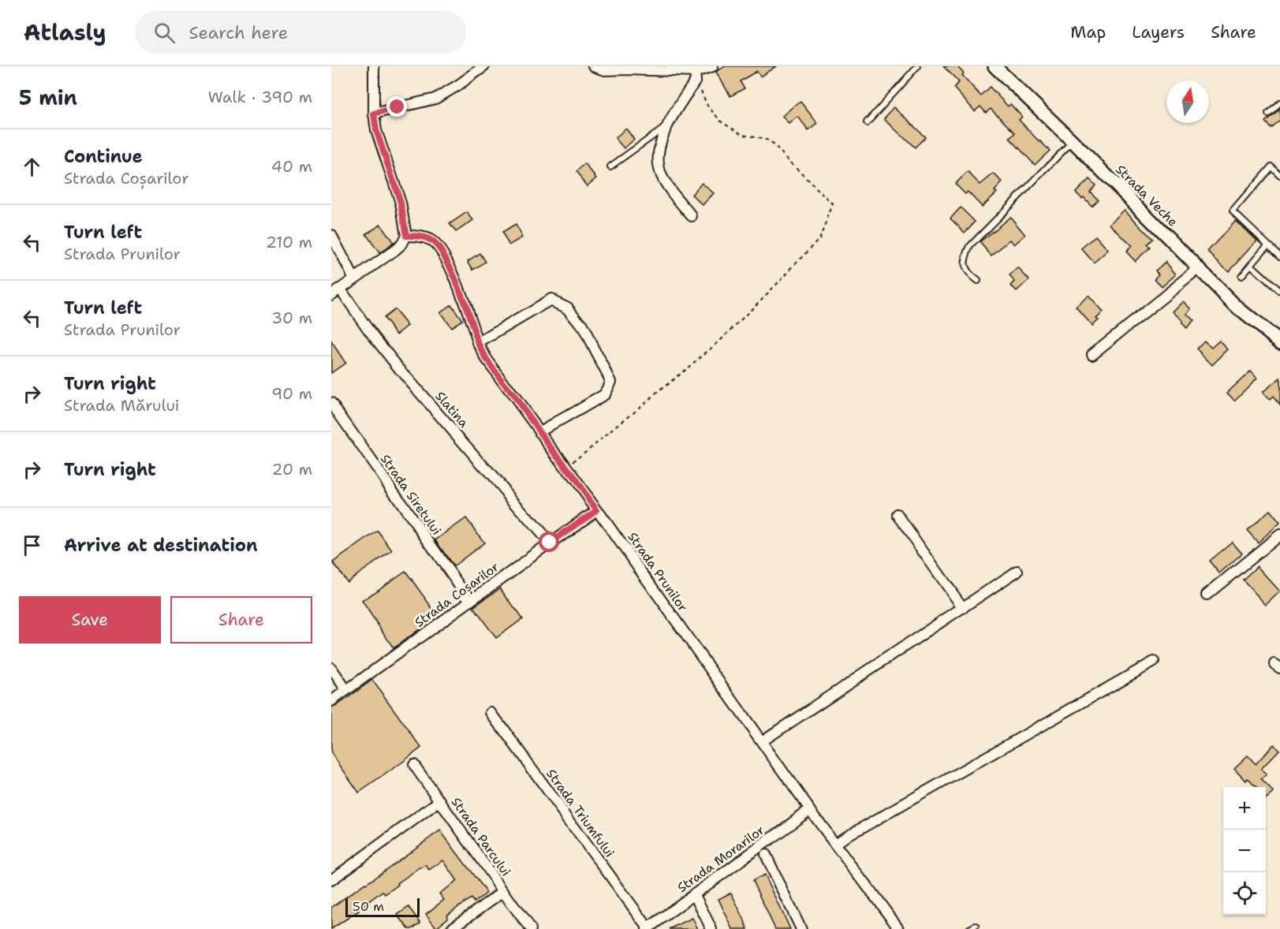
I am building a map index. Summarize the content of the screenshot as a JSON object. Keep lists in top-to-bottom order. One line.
{"streets":{"street":["Strada Veche","Slatina","Strada Siretului","Strada Prunilor","Strada Coșarilor","Strada Triumfului","Strada Parcului","Strada Morarilor"]},"crossings":[["Slatina","Strada Coșarilor"],["Strada Siretului","Strada Coșarilor"],["Strada Prunilor","Strada Coșarilor"],["Strada Prunilor","Strada Morarilor"],["Strada Triumfului","Strada Morarilor"]],"scale_bar":"50 m","north":"top","page":{"header":"Atlasly","search":"Search here","nav":["Map","Layers","Share"],"heading":["5 min","Walk · 390 m"],"list":[["Continue","Strada Coșarilor","40 m"],["Turn left","Strada Prunilor","210 m"],["Turn left","Strada Prunilor","30 m"],["Turn right","Strada Mărului","90 m"],["Turn right","20 m"],"Arrive at destination"],"buttons":["Save","Share"],"map_buttons":["+","−"],"scale":"50 m"}}
